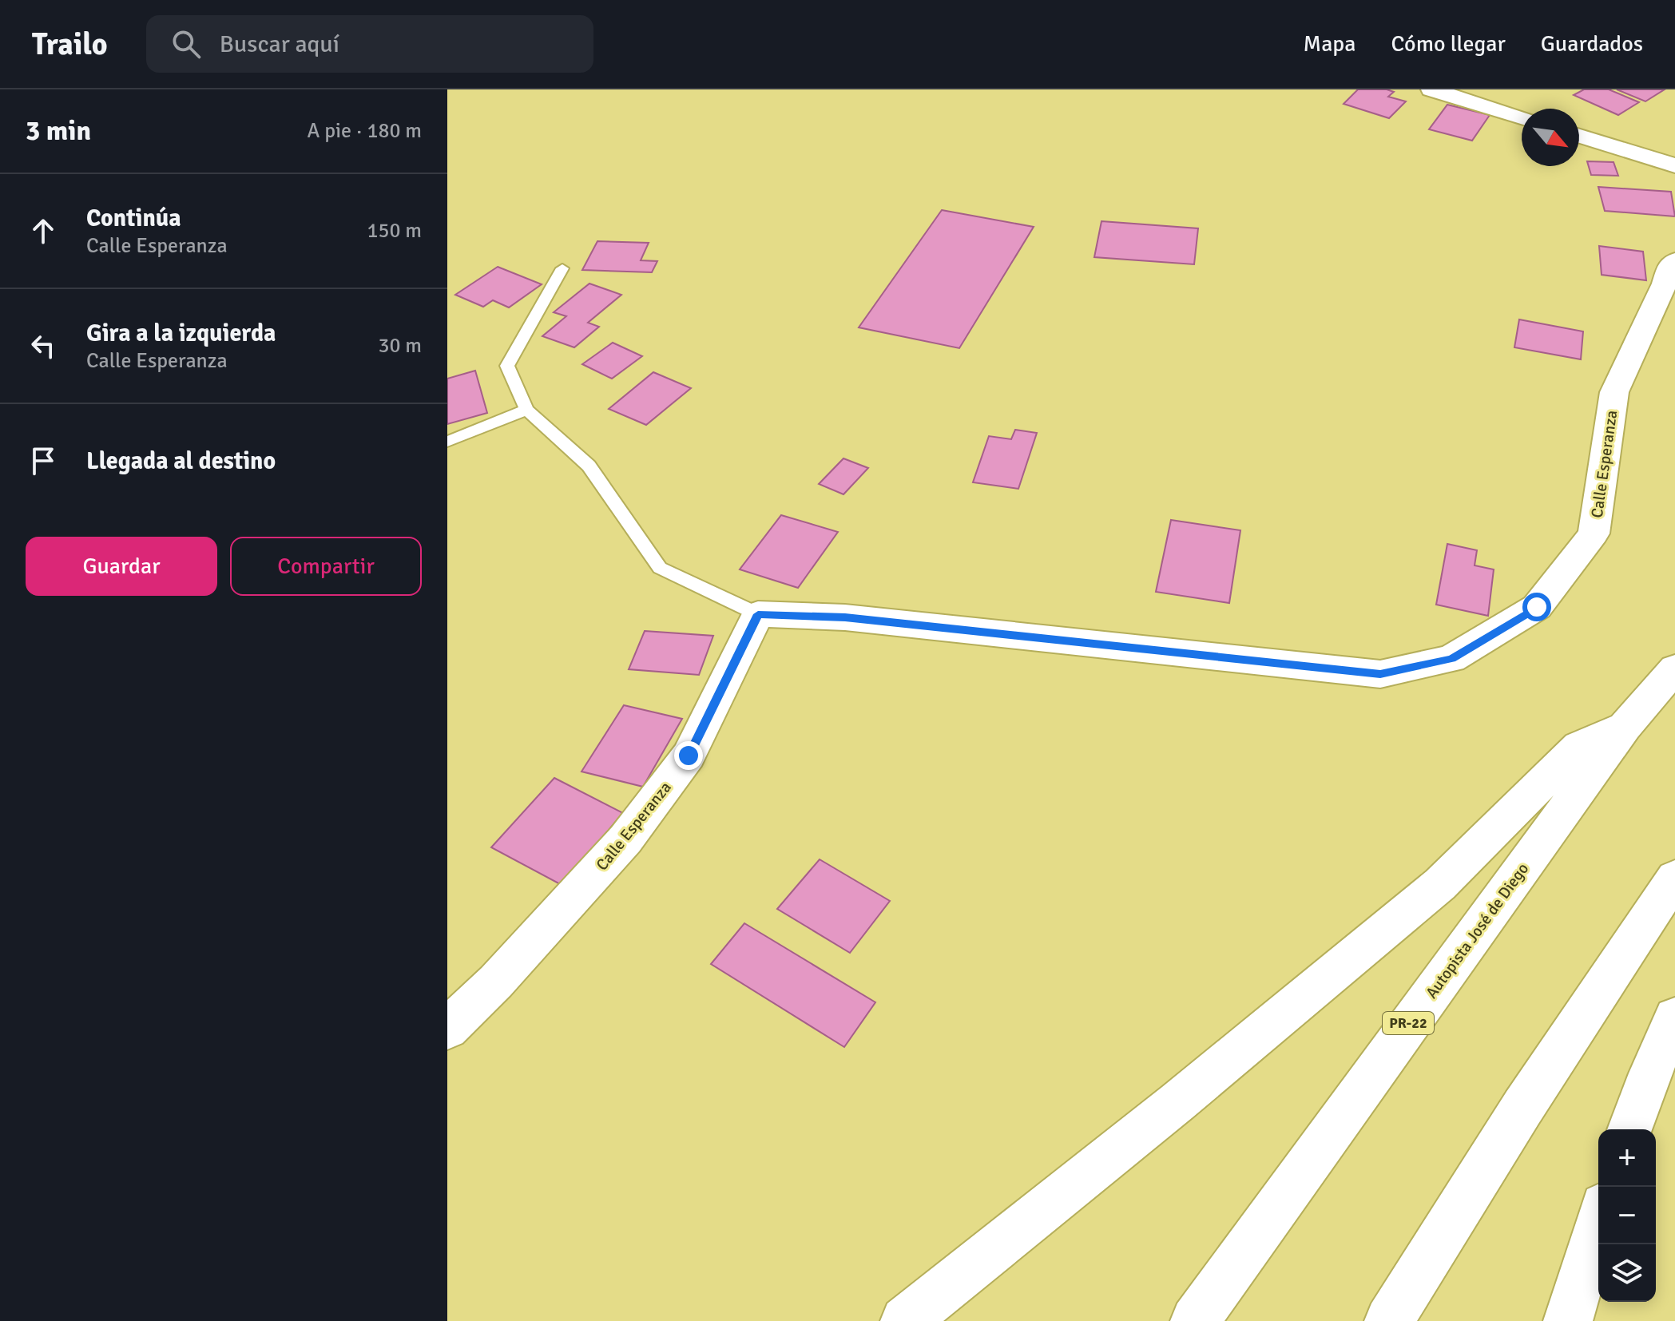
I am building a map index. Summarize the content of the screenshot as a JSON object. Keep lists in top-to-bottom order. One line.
{"streets":{"main road":["Calle Esperanza","Autopista José de Diego","PR-22"]},"north":"bottom right","page":{"header":"Trailo","search":"Buscar aquí","nav":["Mapa","Cómo llegar","Guardados"],"heading":["3 min","A pie · 180 m"],"list":[["Continúa","Calle Esperanza","150 m"],["Gira a la izquierda","Calle Esperanza","30 m"],"Llegada al destino"],"buttons":["Guardar","Compartir"],"map_buttons":["+","−"]}}
